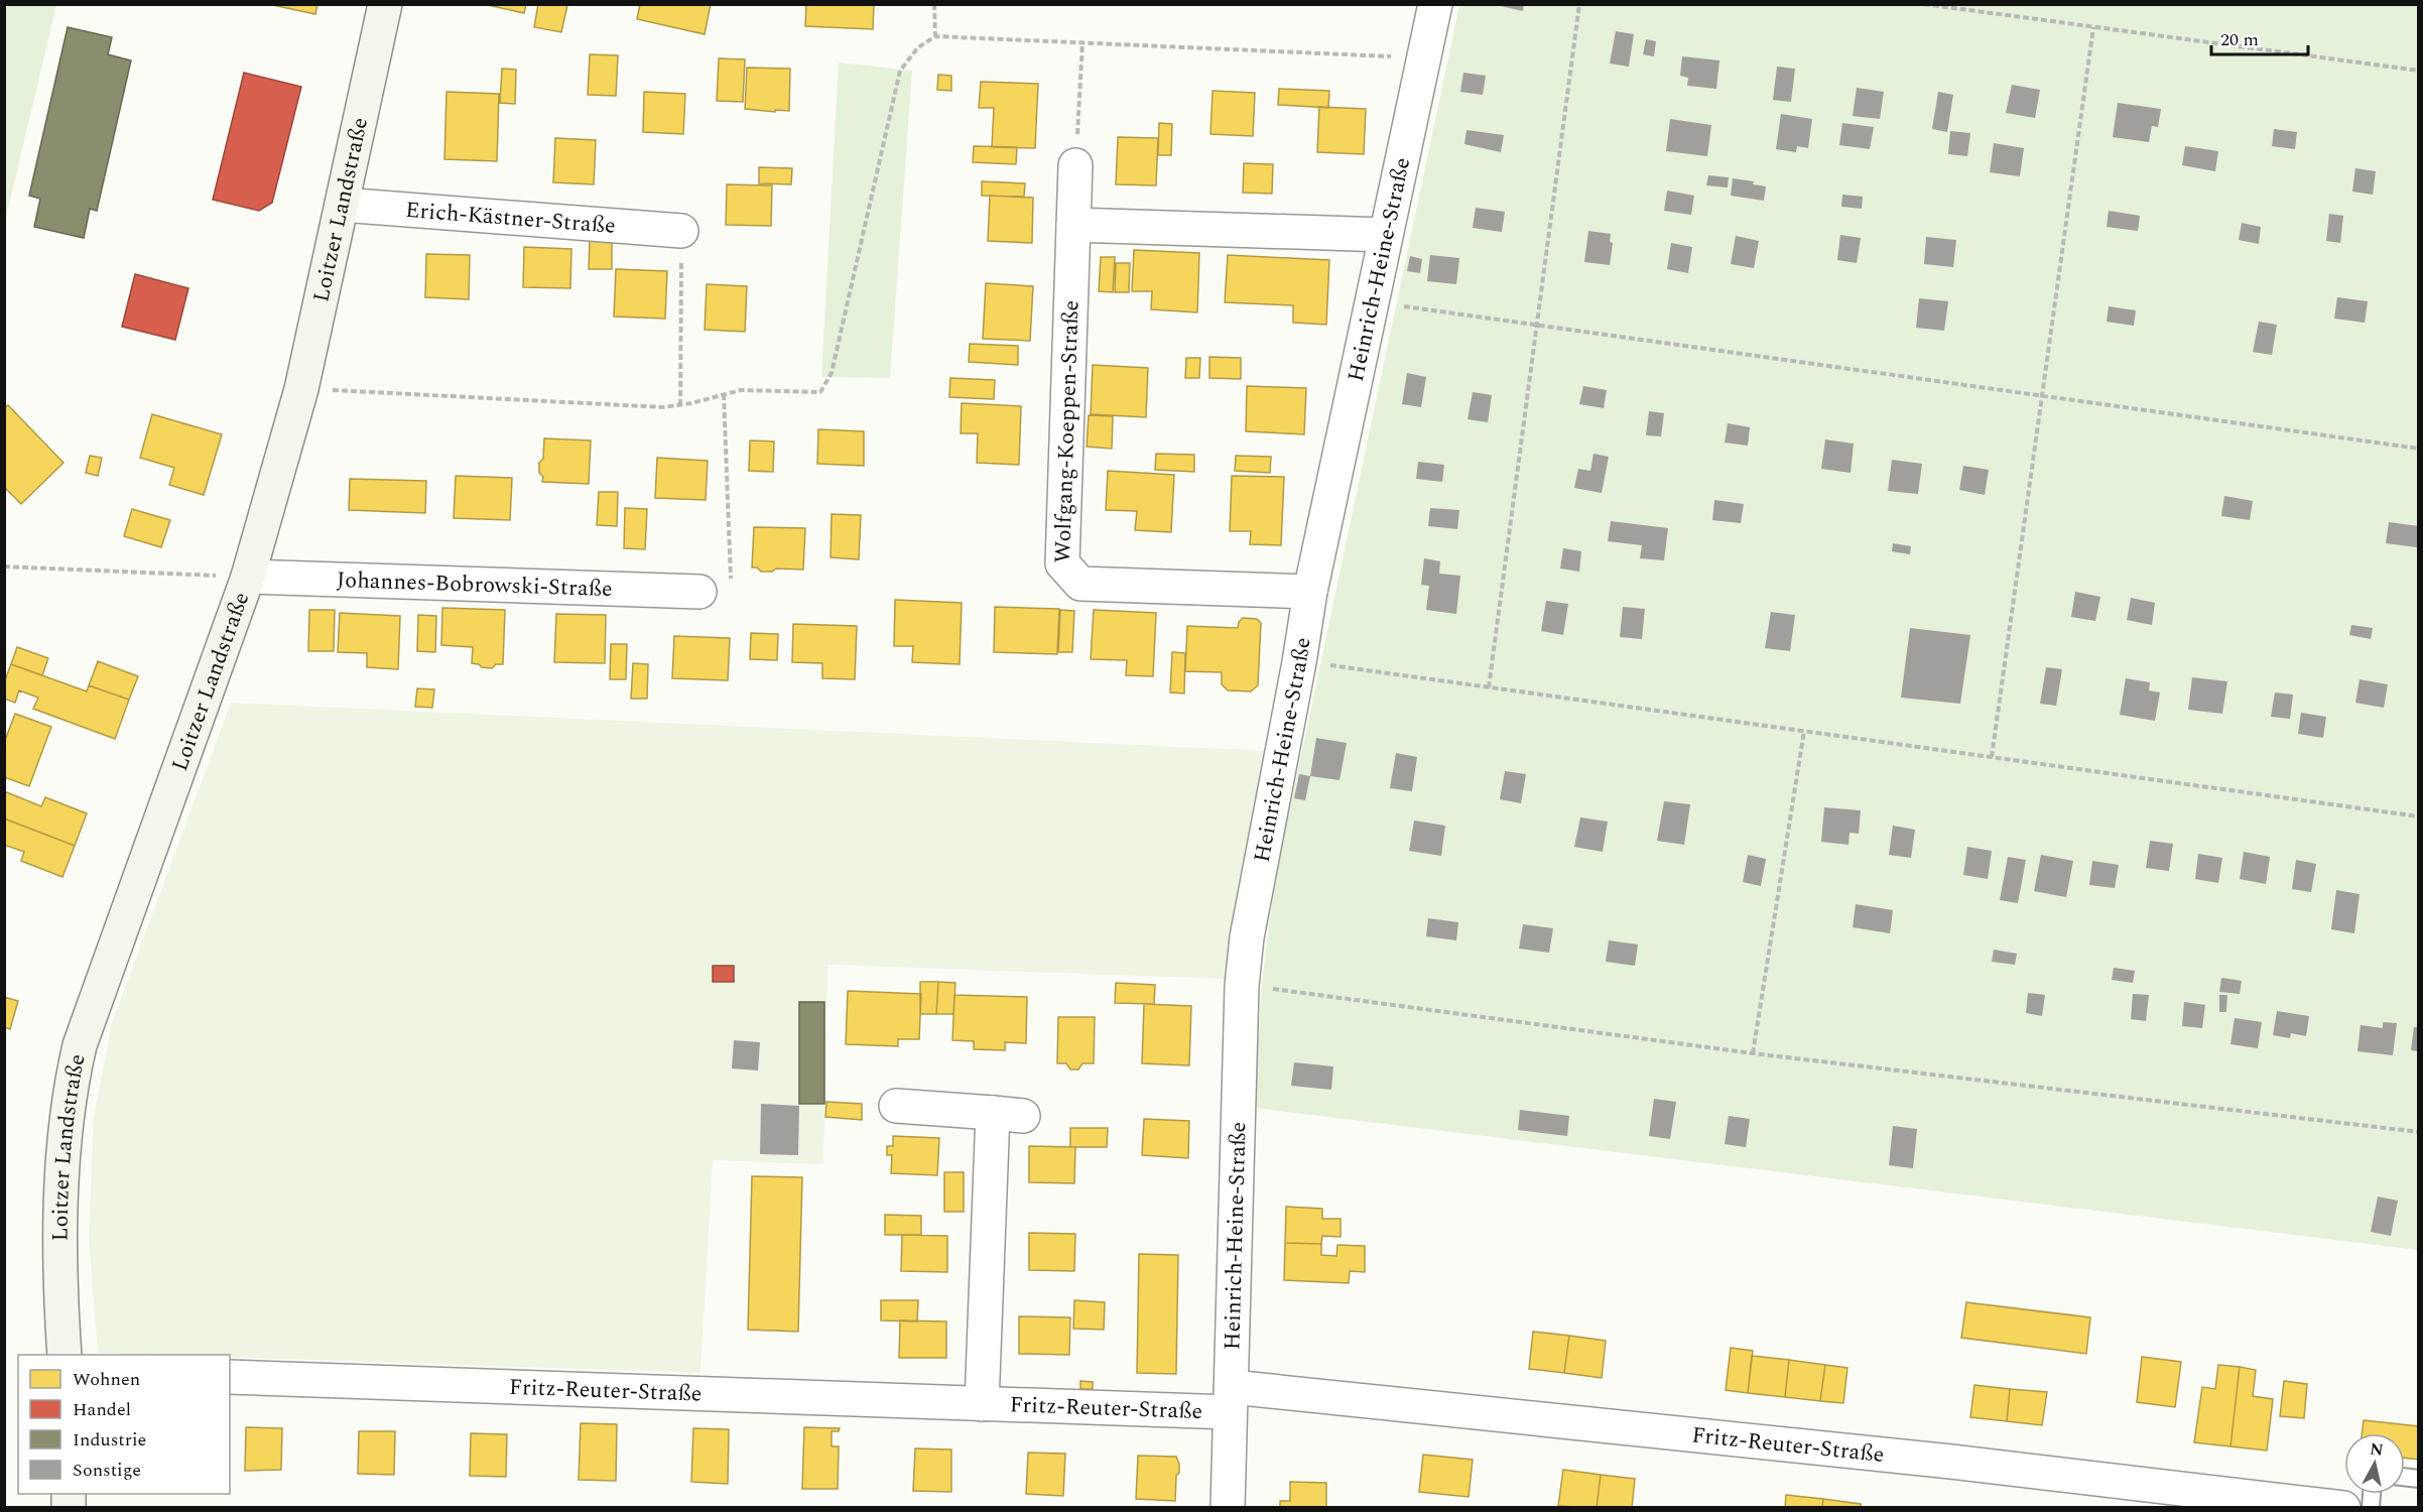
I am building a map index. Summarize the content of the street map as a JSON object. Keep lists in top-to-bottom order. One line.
{"streets":{"main road":["Loitzer Landstraße"],"street":["Erich-Kästner-Straße","Heinrich-Heine-Straße","Wolfgang-Koeppen-Straße","Johannes-Bobrowski-Straße","Fritz-Reuter-Straße"]},"crossings":[["Loitzer Landstraße","Erich-Kästner-Straße"],["Loitzer Landstraße","Johannes-Bobrowski-Straße"],["Heinrich-Heine-Straße","Wolfgang-Koeppen-Straße"],["Heinrich-Heine-Straße","Fritz-Reuter-Straße"]],"legend":["Wohnen","Handel","Industrie","Sonstige"],"scale_bar":"20 m","north":"top"}
